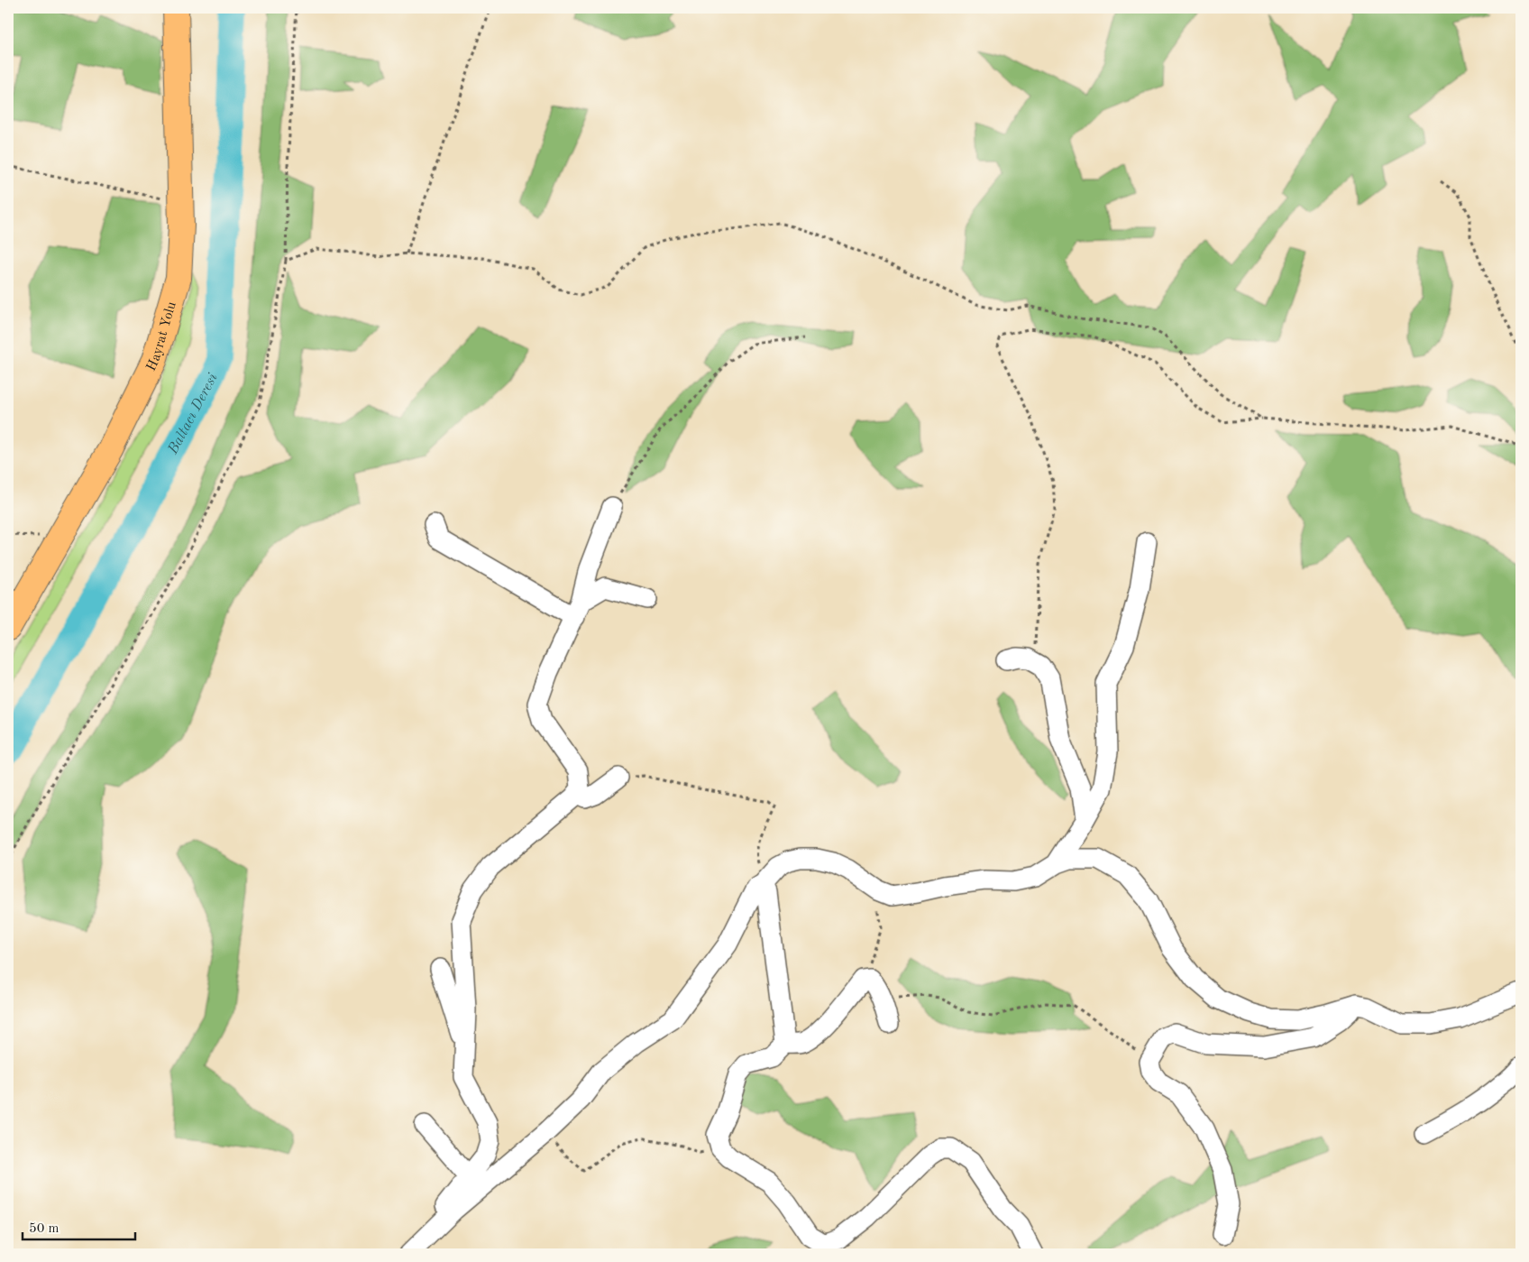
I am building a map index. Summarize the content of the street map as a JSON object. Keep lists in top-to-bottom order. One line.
{"streets":{"main road":["Hayrat Yolu"]},"water":["Baltacı Deresi"],"scale_bar":"50 m"}
